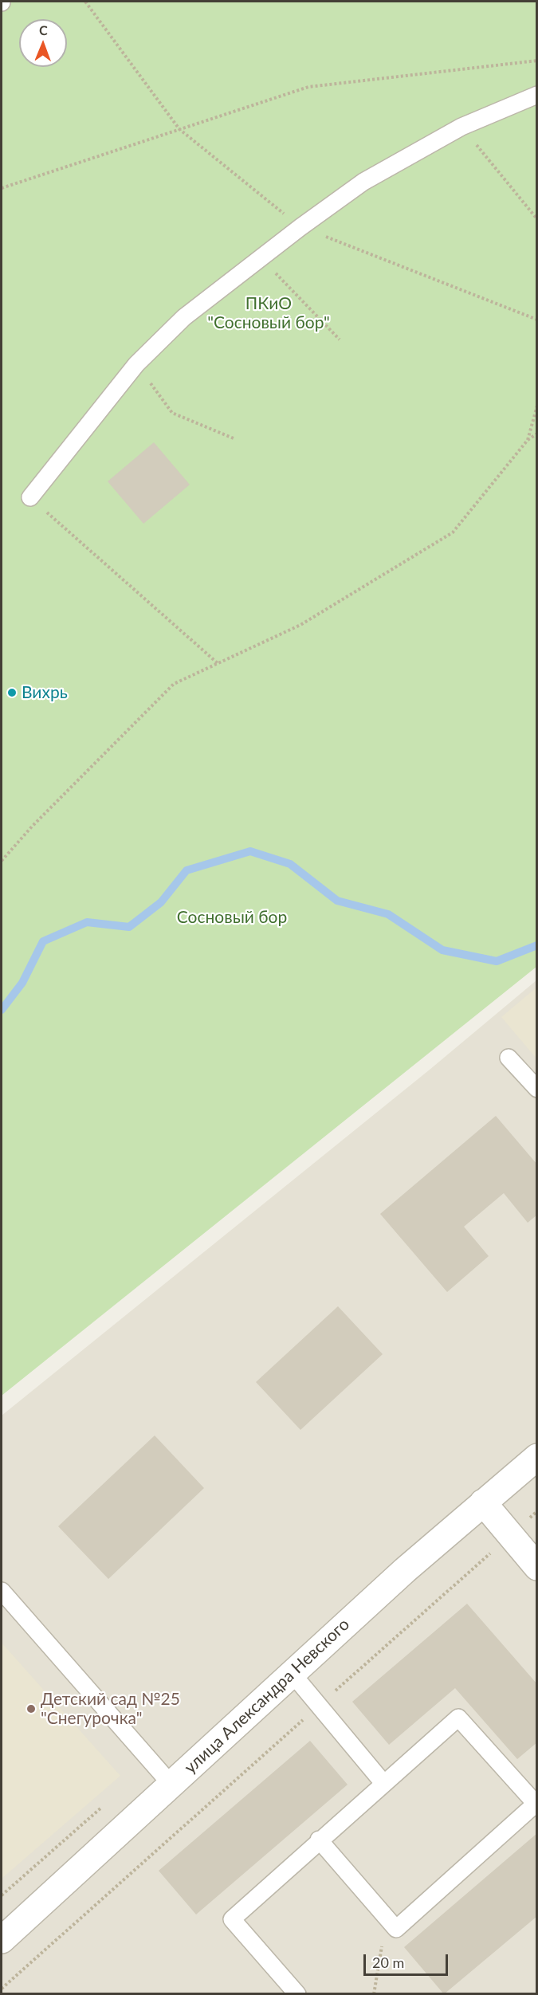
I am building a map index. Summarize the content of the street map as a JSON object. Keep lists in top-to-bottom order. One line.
{"streets":{"street":["улица Александра Невского"]},"parks":["ПКиО \"Сосновый бор\"","Сосновый бор"],"places":["Вихрь","Детский сад №25 \"Снегурочка\""],"scale_bar":"20 m","north":"top"}
